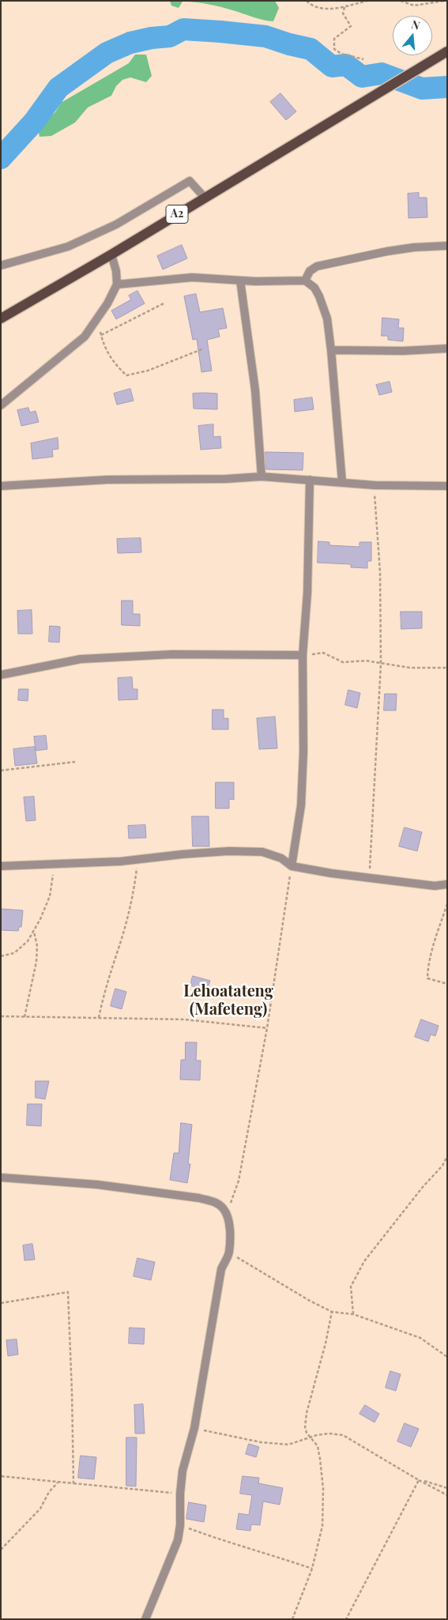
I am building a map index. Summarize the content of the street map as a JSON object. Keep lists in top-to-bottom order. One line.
{"streets":{"main road":["A2"]},"districts":["Lehoatateng (Mafeteng)"],"north":"top"}
